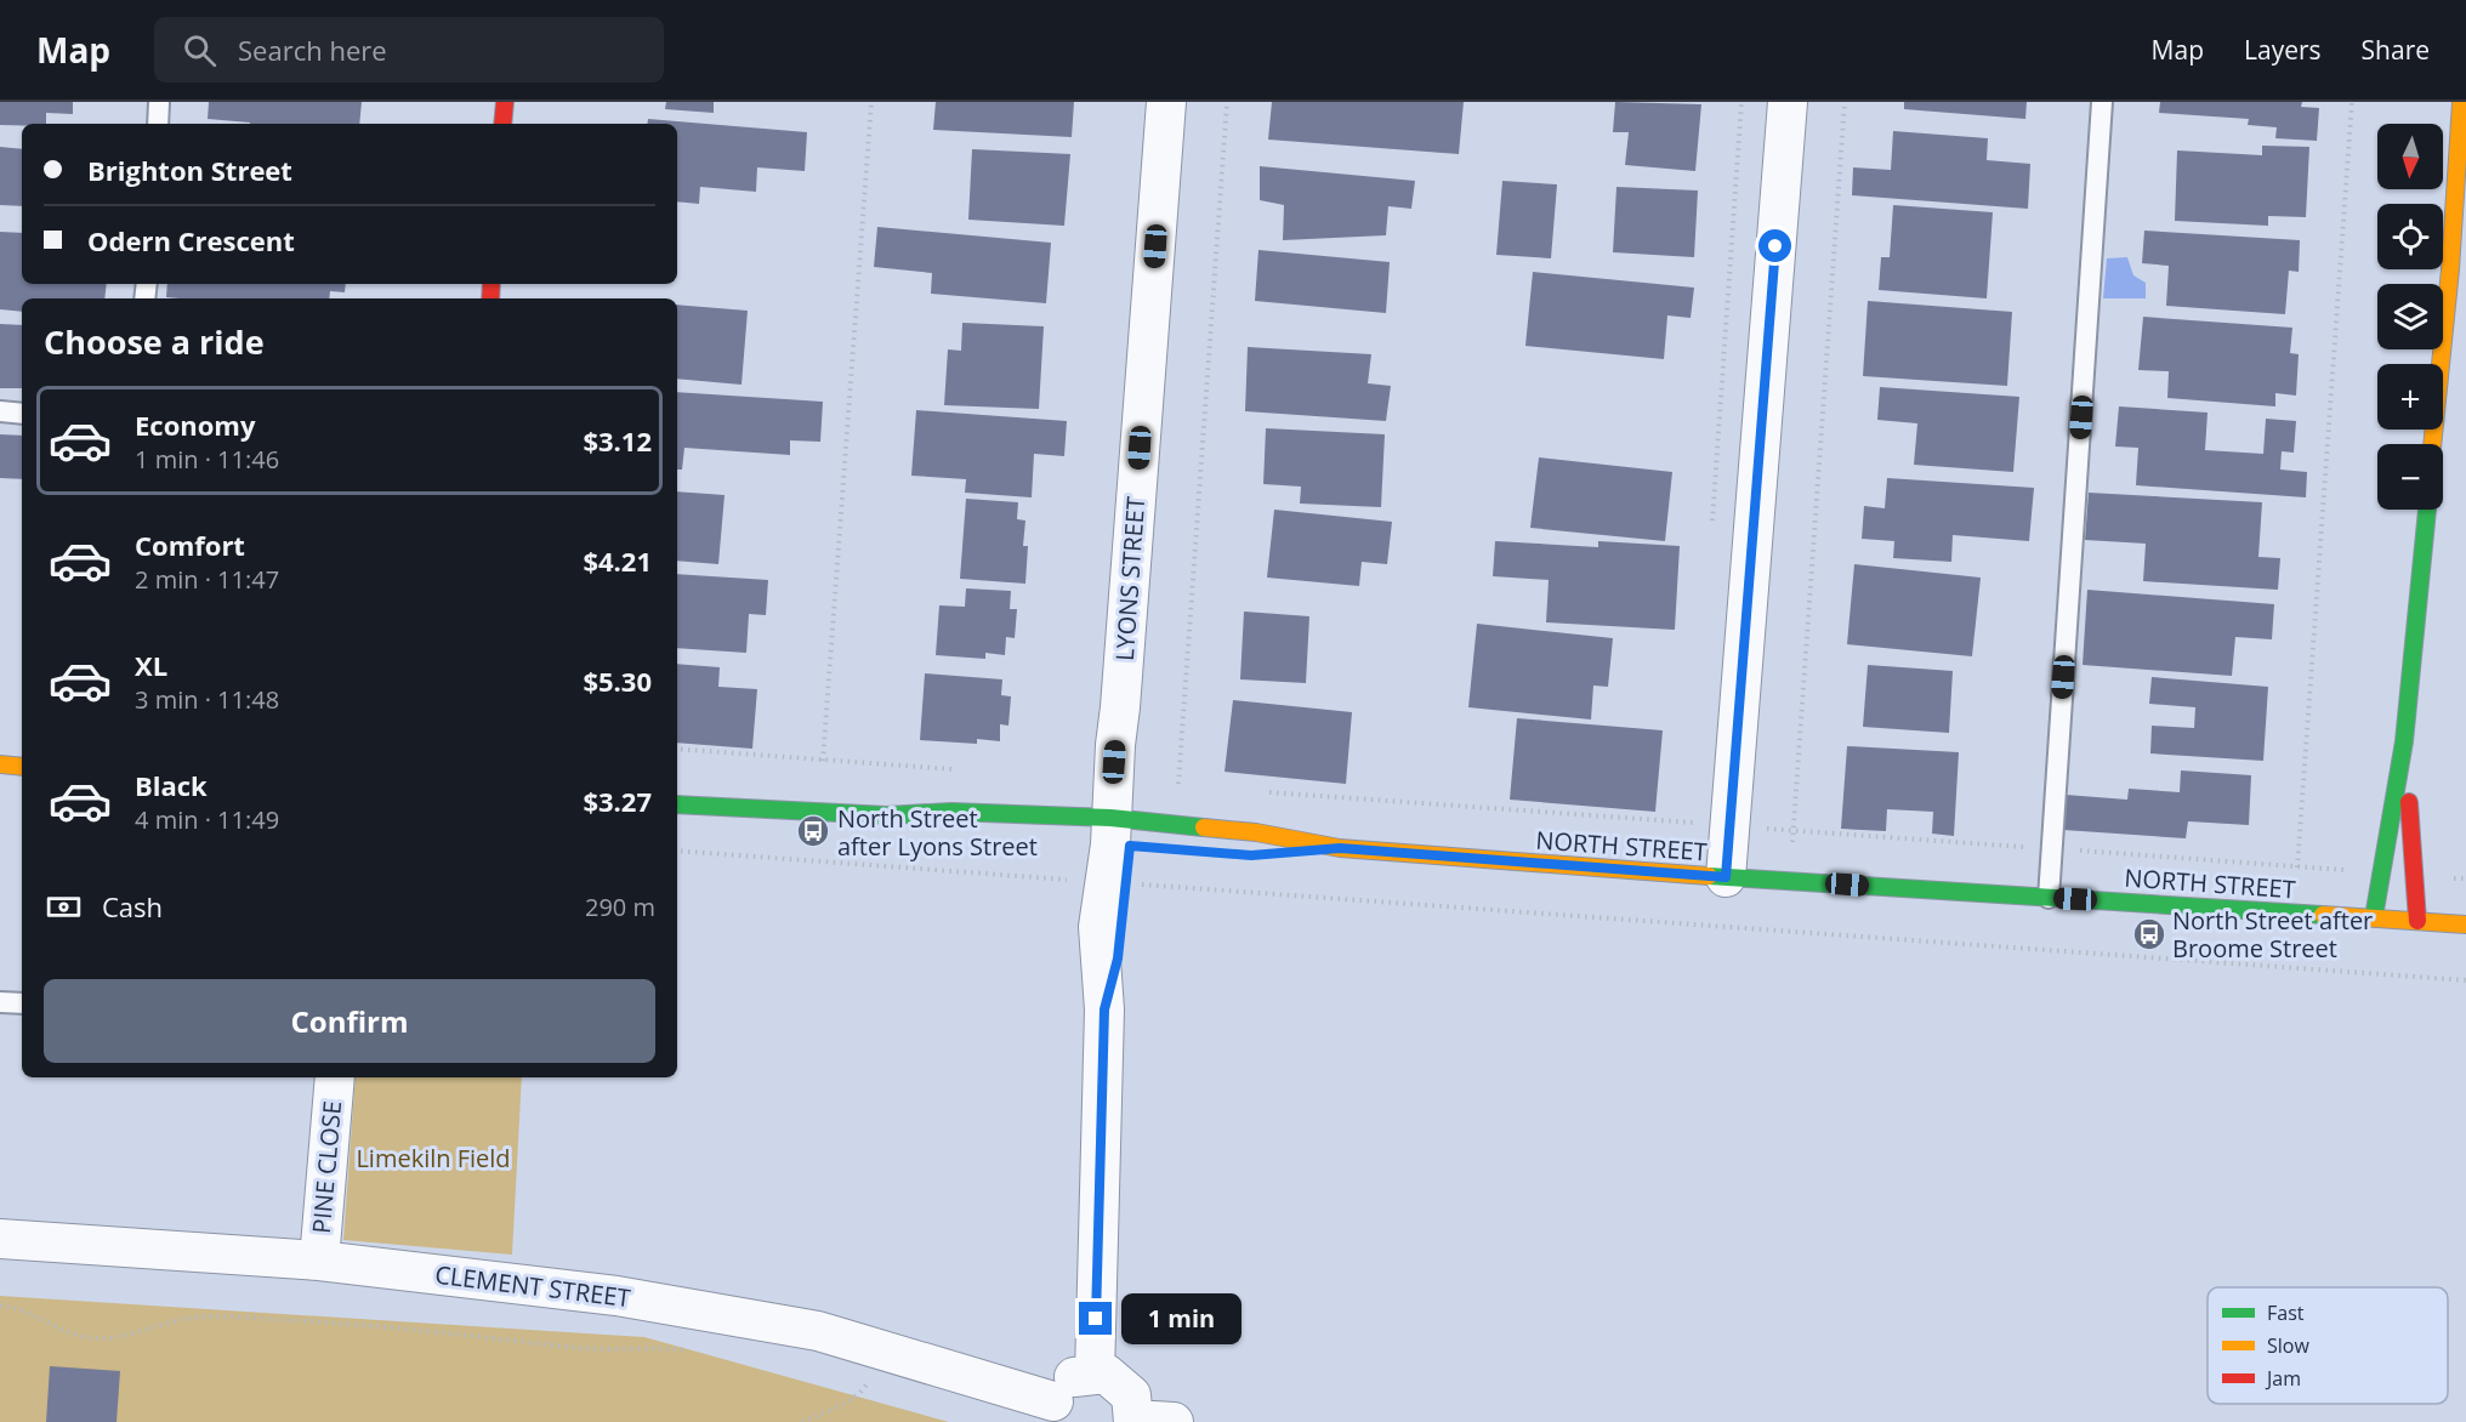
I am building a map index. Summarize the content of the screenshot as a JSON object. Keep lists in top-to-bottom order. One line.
{"streets":{"street":["LYONS STREET","NORTH STREET","PINE CLOSE","CLEMENT STREET"]},"crossings":[["LYONS STREET","NORTH STREET"],["PINE CLOSE","CLEMENT STREET"]],"parks":["Limekiln Field"],"places":{"bus stop":["North Street after Lyons Street","North Street after Broome Street"]},"legend":["Fast","Slow","Jam"],"north":"bottom","page":{"header":"Map","search":"Search here","nav":["Map","Layers","Share"],"map_buttons":["+","−"],"banner":["Brighton Street","Odern Crescent"],"heading":"Choose a ride","list":[{"name":"Economy","note":"1 min · 11:46","value":"$3.12"},{"name":"Comfort","note":"2 min · 11:47","value":"$4.21"},{"name":"XL","note":"3 min · 11:48","value":"$5.30"},{"name":"Black","note":"4 min · 11:49","value":"$3.27"}],"pay":["Cash","290 m"],"buttons":"Confirm","bubble":"1 min"}}
